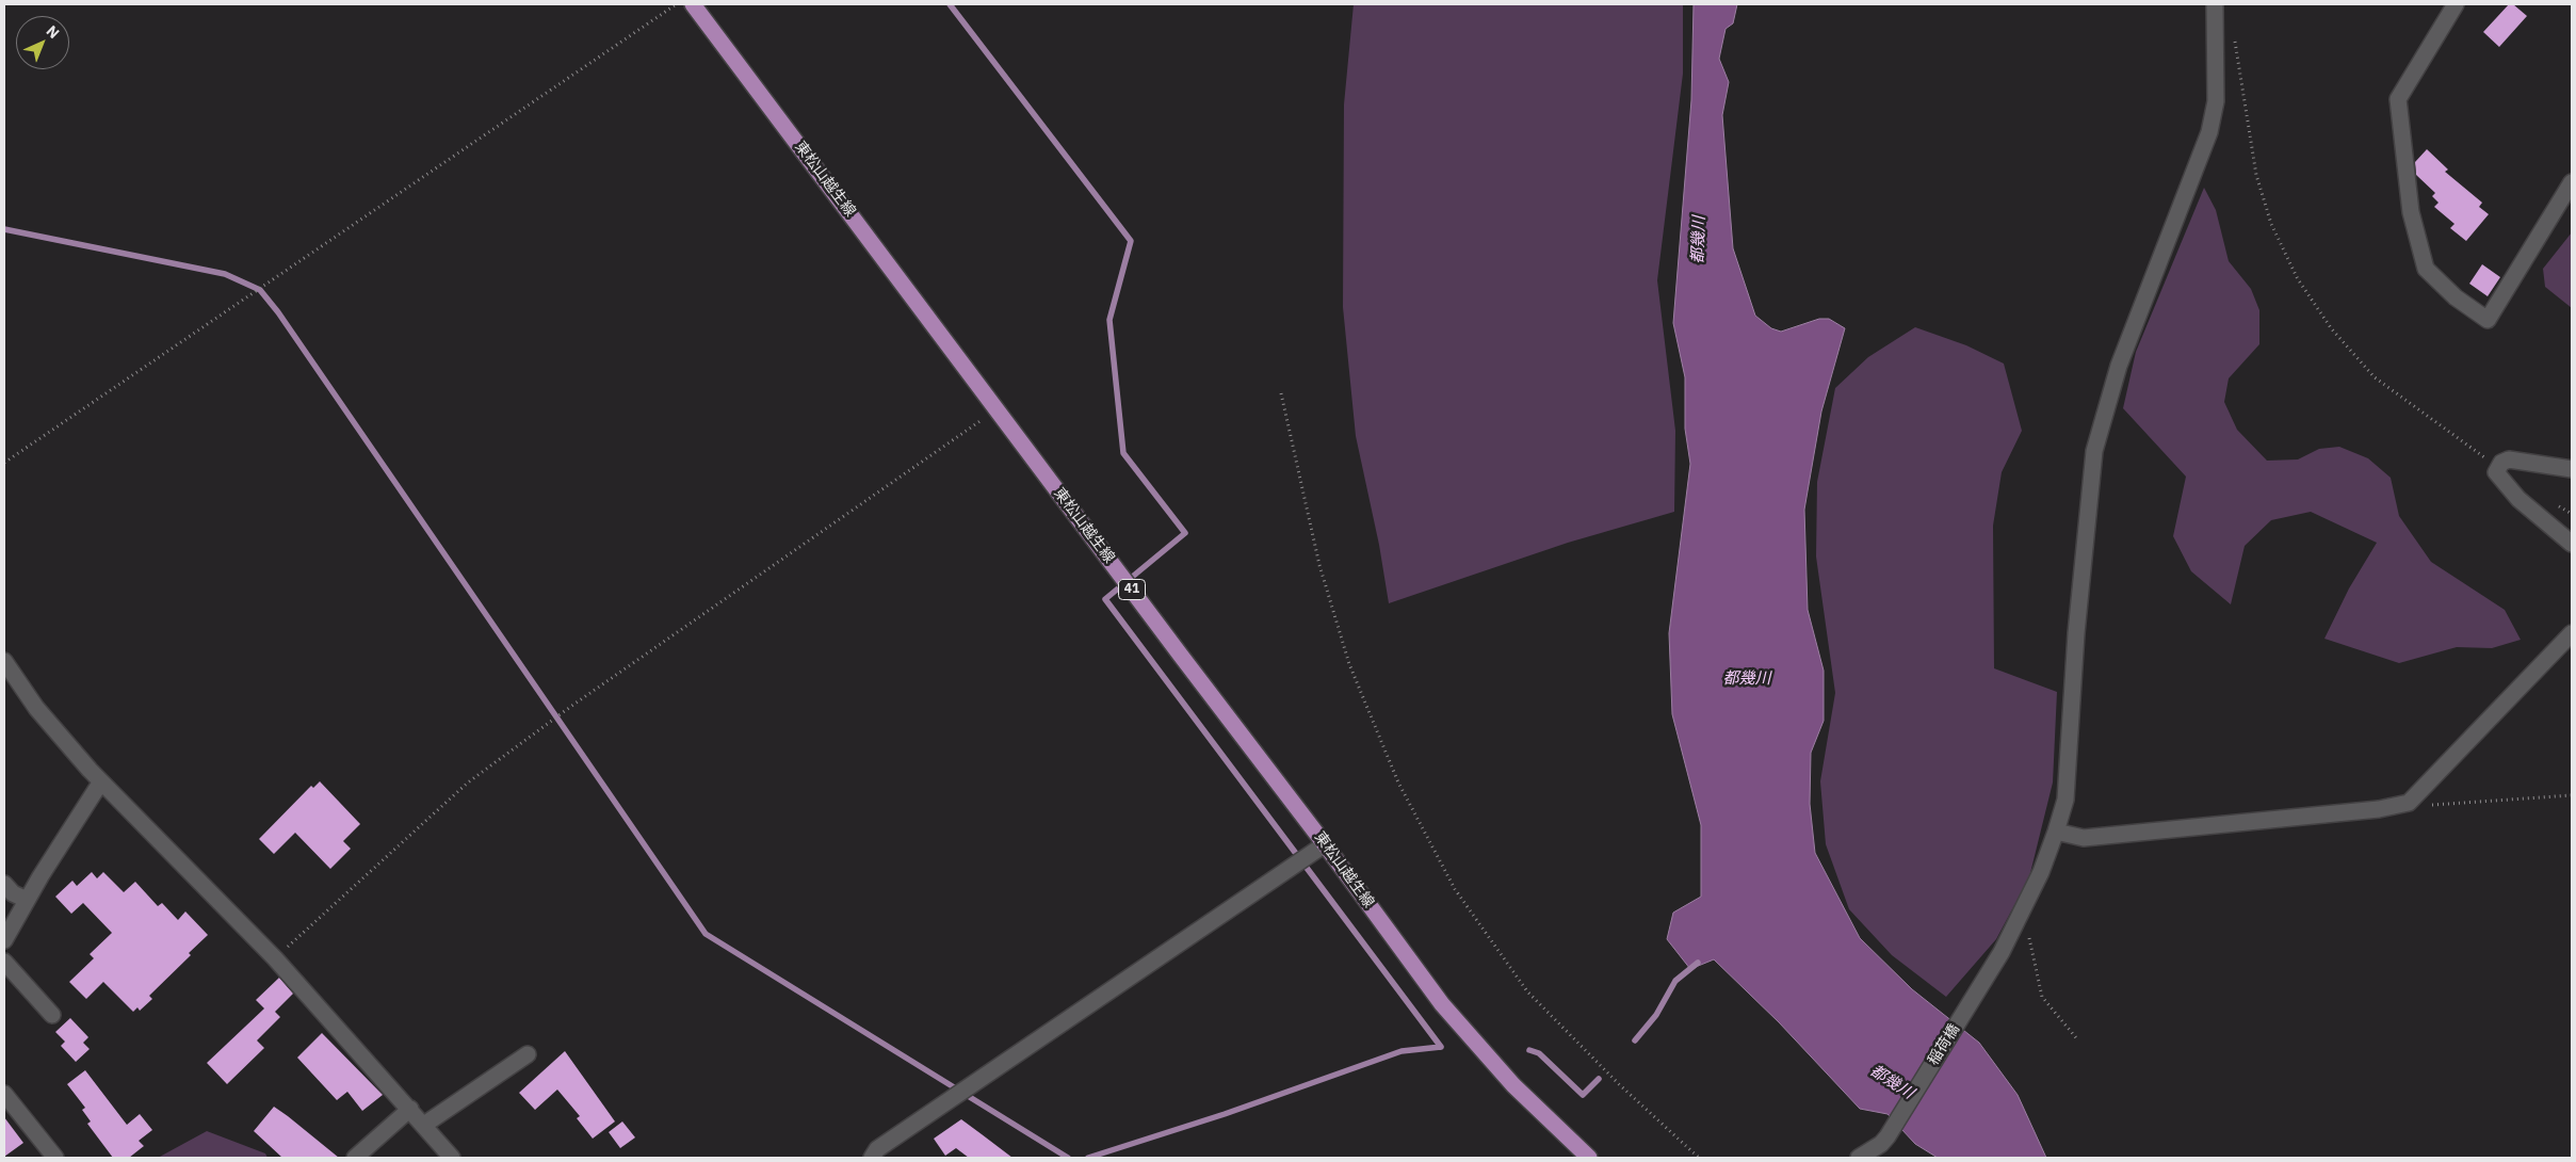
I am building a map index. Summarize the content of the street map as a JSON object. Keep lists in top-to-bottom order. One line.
{"streets":{"main road":["東松山越生線","41"],"street":["稲荷橋"]},"water":["都幾川"],"north":"top right"}
